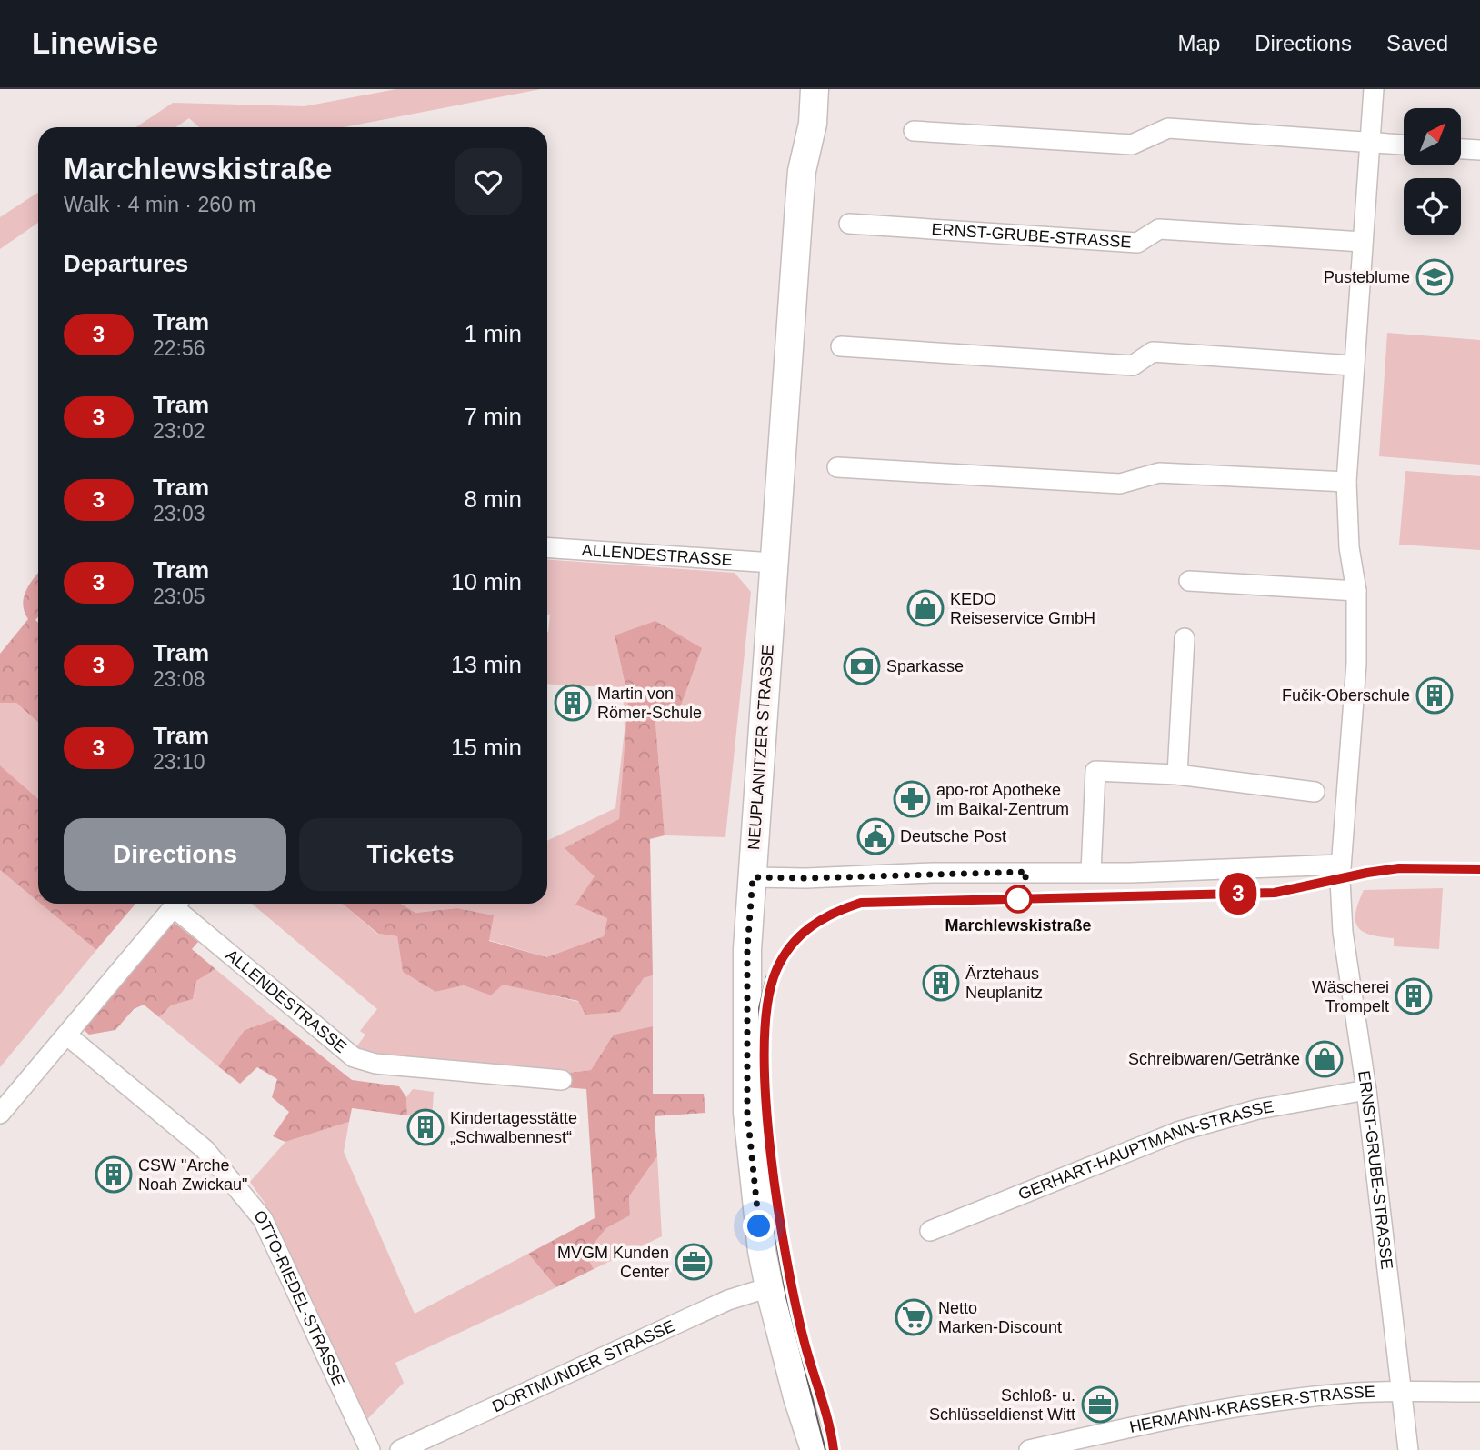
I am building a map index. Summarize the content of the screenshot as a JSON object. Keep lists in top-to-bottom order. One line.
{"streets":{"street":["ERNST-GRUBE-STRASSE","ALLENDESTRASSE","NEUPLANITZER STRASSE","GERHART-HAUPTMANN-STRASSE","OTTO-RIEDEL-STRASSE","DORTMUNDER STRASSE","HERMANN-KRASSER-STRASSE"]},"crossings":[["ERNST-GRUBE-STRASSE","GERHART-HAUPTMANN-STRASSE"],["ERNST-GRUBE-STRASSE","HERMANN-KRASSER-STRASSE"],["ALLENDESTRASSE","NEUPLANITZER STRASSE"],["ALLENDESTRASSE","OTTO-RIEDEL-STRASSE"],["NEUPLANITZER STRASSE","DORTMUNDER STRASSE"]],"places":{"school or university":["Pusteblume"],"shop":["KEDO Reiseservice GmbH","Schreibwaren/Getränke"],"bank":["Sparkasse"],"building":["Fučik-Oberschule","Martin von Römer-Schule","Ärztehaus Neuplanitz","Wäscherei Trompelt","Kindertagesstätte „Schwalbennest“","CSW \"Arche Noah Zwickau\""],"pharmacy":["apo-rot Apotheke im Baikal-Zentrum"],"public building":["Deutsche Post"],"other":["Marchlewskistraße"],"office":["MVGM Kunden Center","Schloß- u. Schlüsseldienst Witt"],"supermarket":["Netto Marken-Discount"]},"lines":["tram line 3"],"north":"top right","page":{"header":"Linewise","nav":["Map","Directions","Saved"],"on_map":"3","heading":[["Marchlewskistraße","Walk · 4 min · 260 m"],"Departures"],"list":[{"mark":"3","name":"Tram","note":"22:56","value":"1 min"},{"mark":"3","name":"Tram","note":"23:02","value":"7 min"},{"mark":"3","name":"Tram","note":"23:03","value":"8 min"},{"mark":"3","name":"Tram","note":"23:05","value":"10 min"},{"mark":"3","name":"Tram","note":"23:08","value":"13 min"},{"mark":"3","name":"Tram","note":"23:10","value":"15 min"}],"buttons":["Directions","Tickets"]}}
